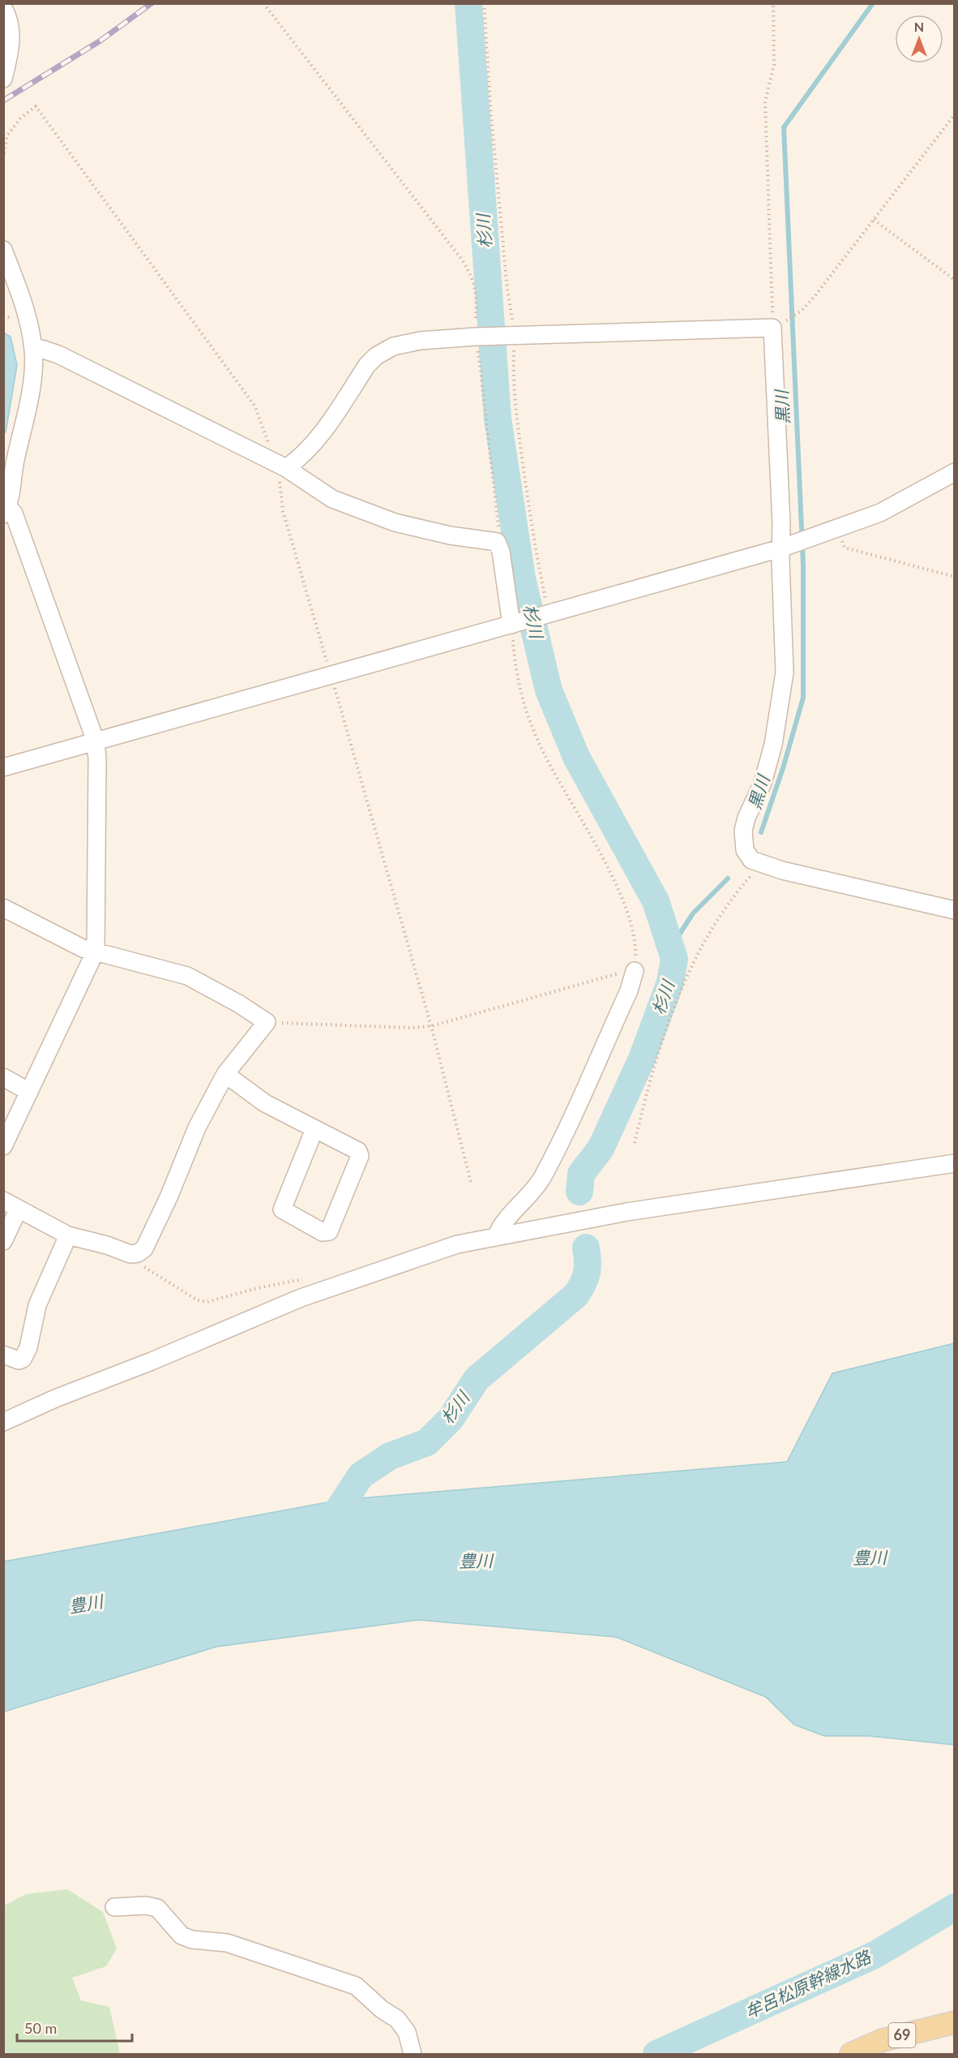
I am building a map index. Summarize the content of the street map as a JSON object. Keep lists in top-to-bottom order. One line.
{"streets":{"main road":["69"]},"water":["杉川","黒川","豊川","牟呂松原幹線水路"],"scale_bar":"50 m","north":"top"}
